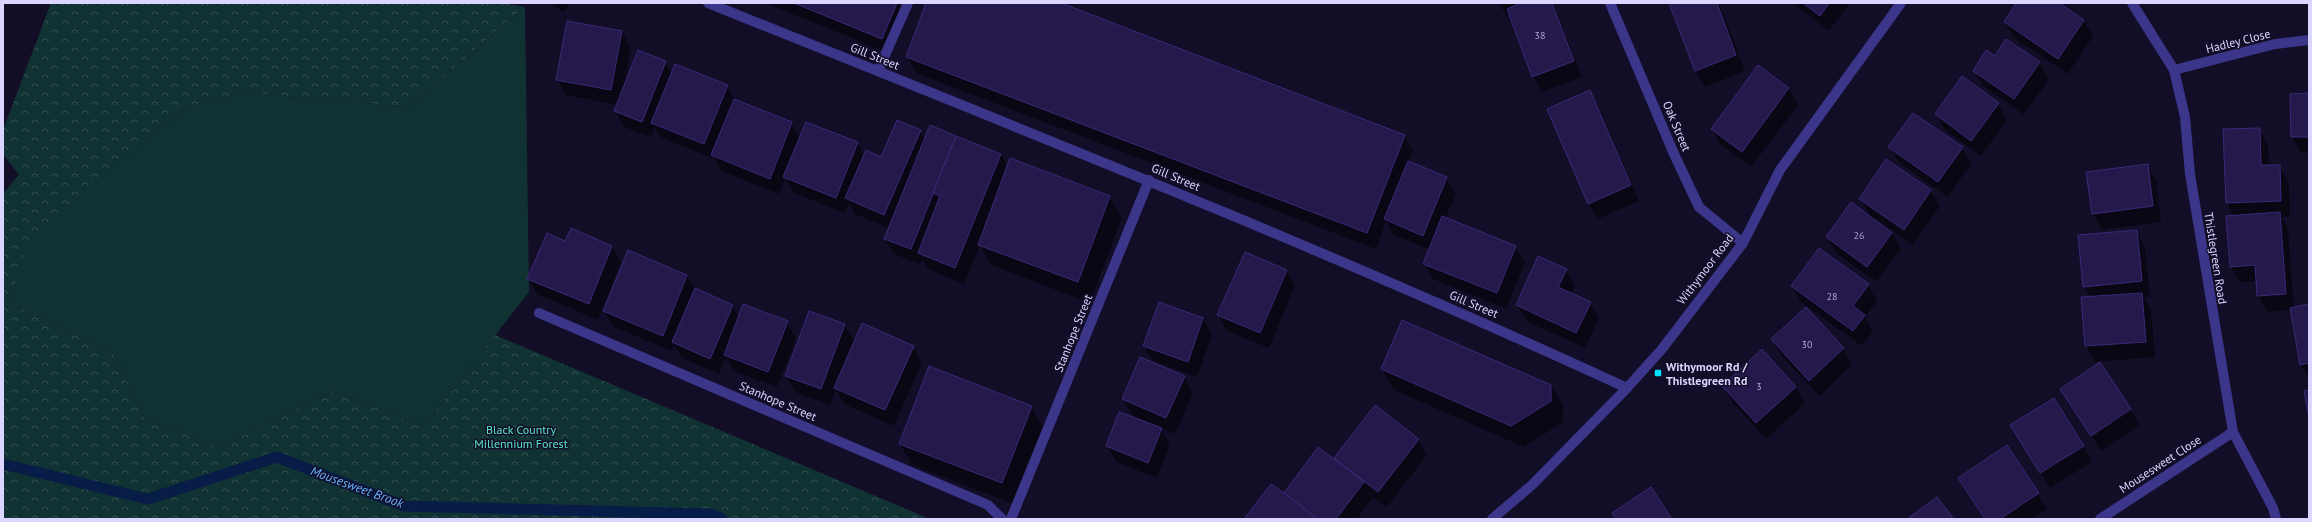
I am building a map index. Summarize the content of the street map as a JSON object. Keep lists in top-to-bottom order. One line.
{"streets":{"street":["Hadley Close","Gill Street","Oak Street","Thistlegreen Road","Withymoor Road","Stanhope Street","Mousesweet Close"]},"crossings":[["Hadley Close","Thistlegreen Road"],["Gill Street","Withymoor Road"],["Gill Street","Stanhope Street"],["Oak Street","Withymoor Road"],["Thistlegreen Road","Mousesweet Close"]],"water":["Mousesweet Brook"],"parks":["Black Country Millennium Forest"],"places":{"transit":["Withymoor Rd / Thistlegreen Rd"]},"house_numbers":["38","26","28","30","3"]}
